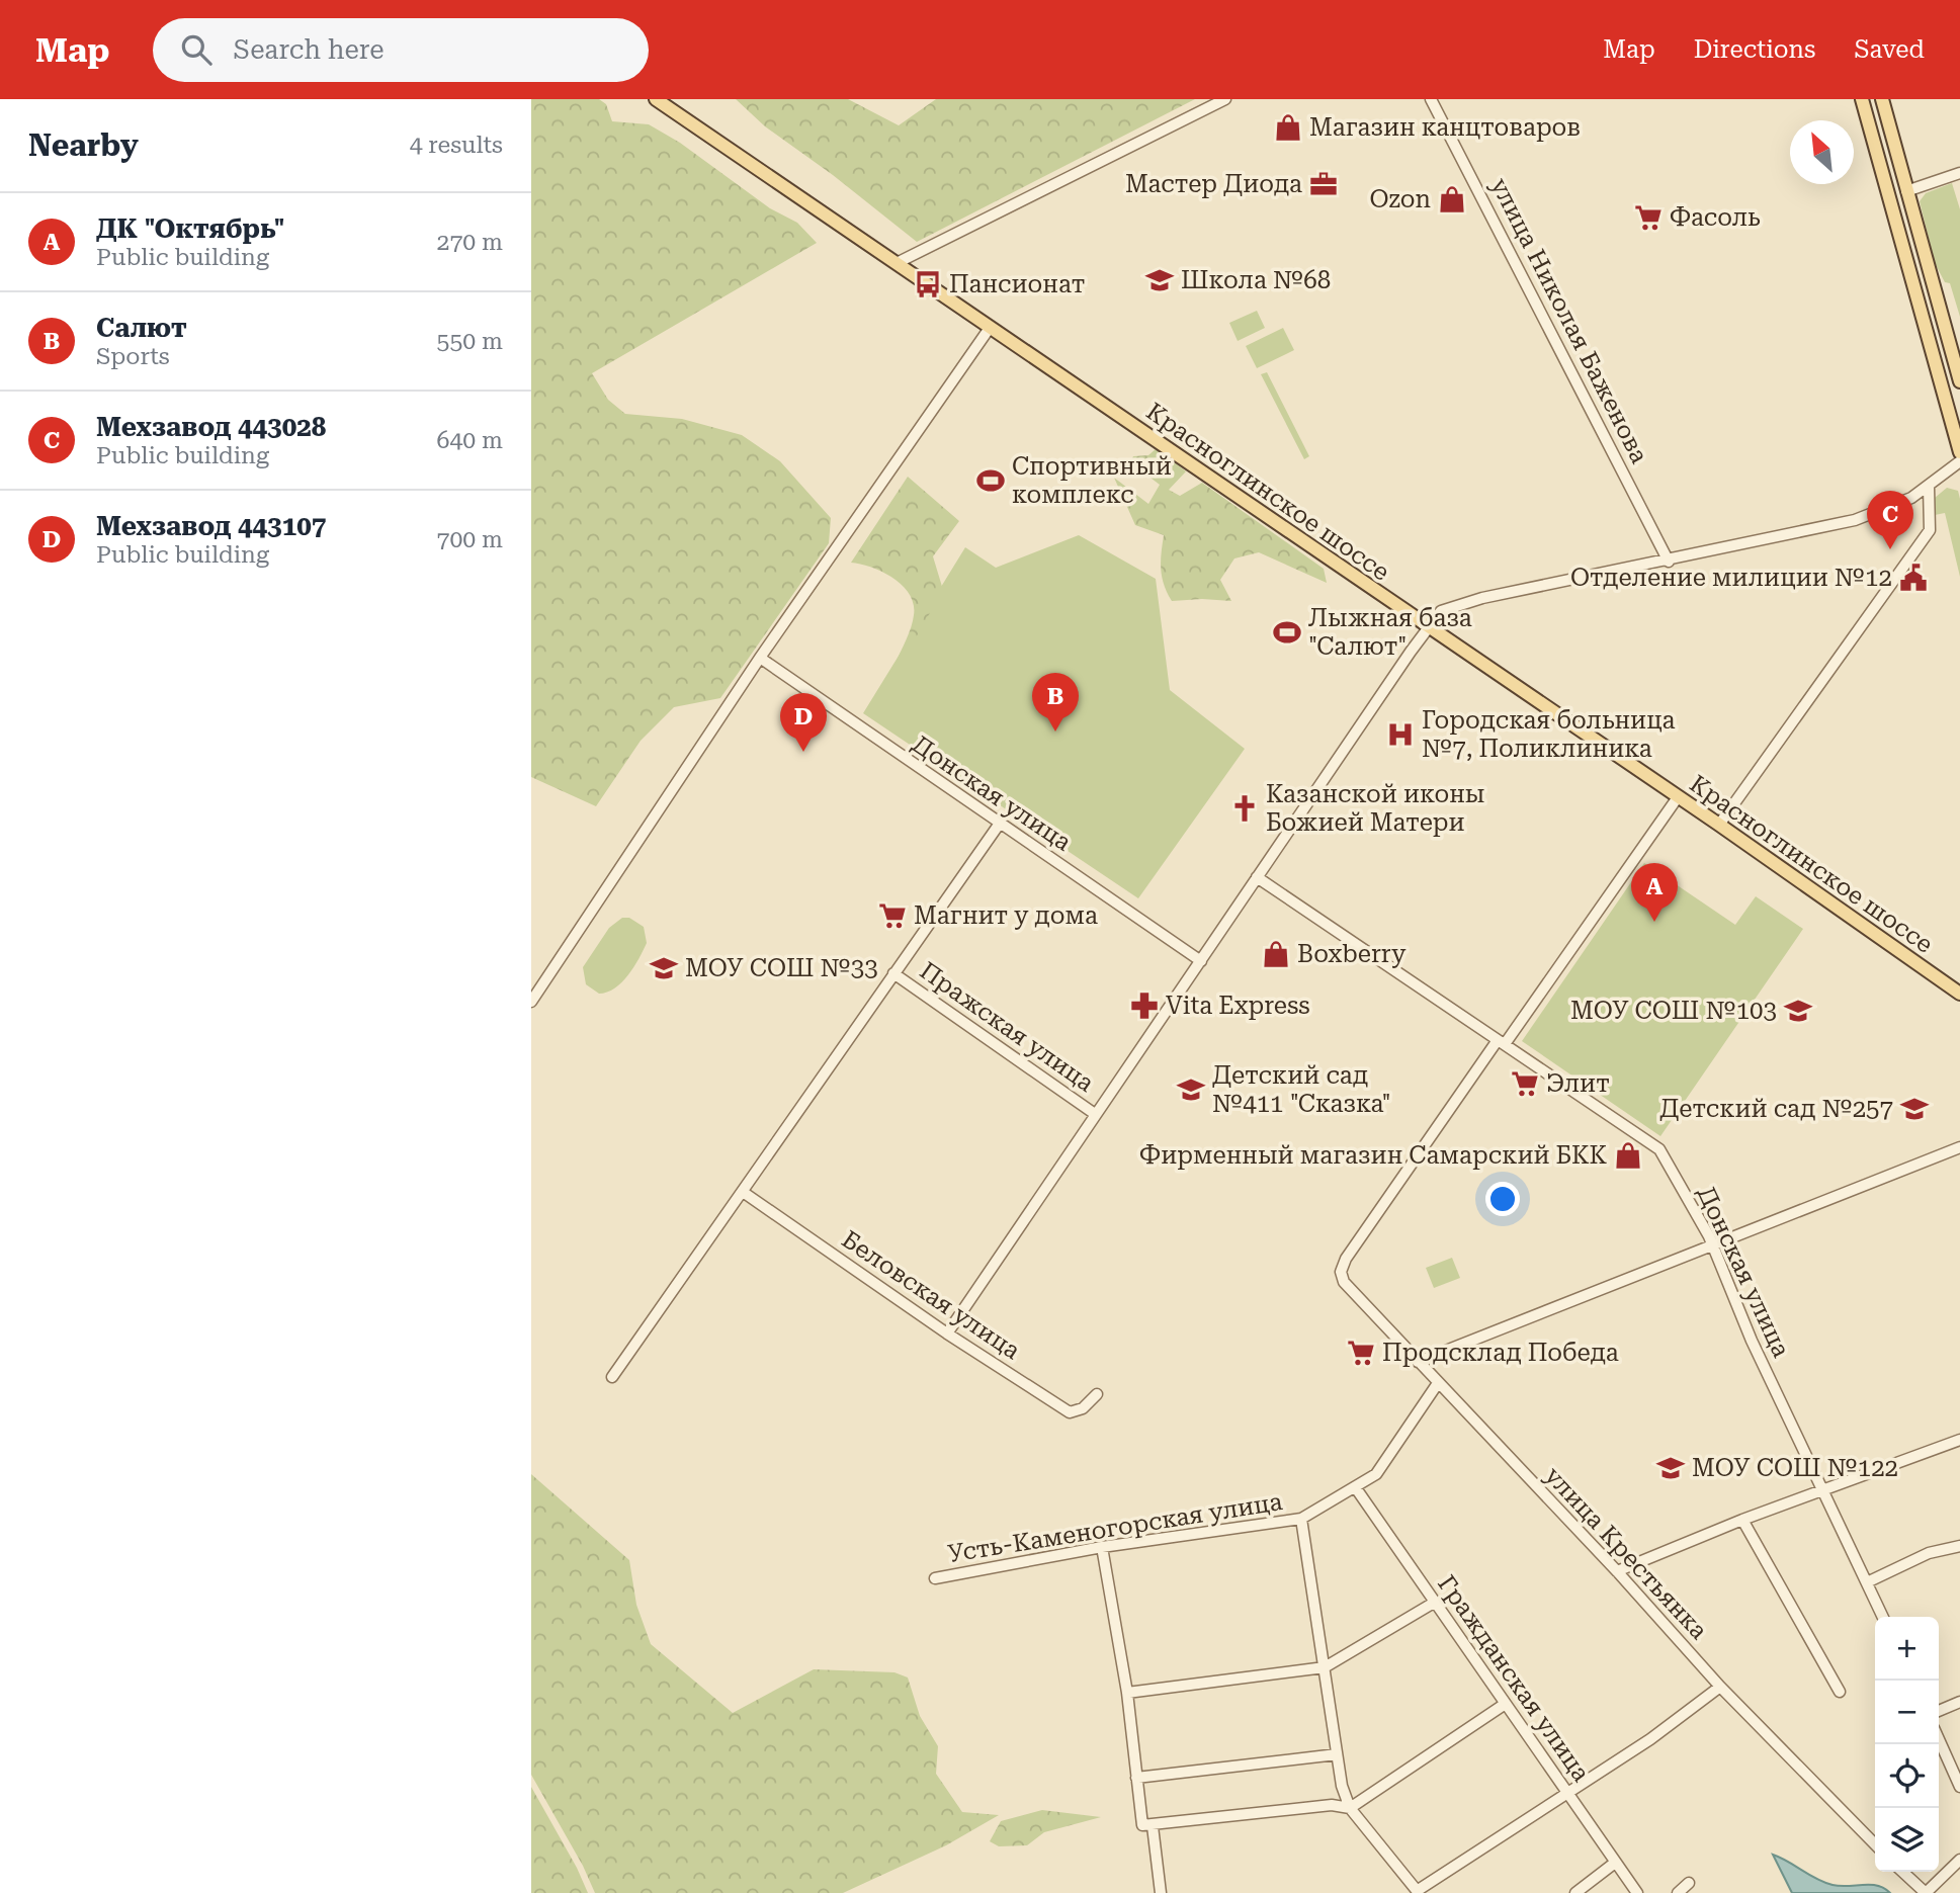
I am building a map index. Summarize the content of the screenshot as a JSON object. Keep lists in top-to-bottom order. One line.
{"streets":{"main road":["Красноглинское шоссе"],"street":["улица Николая Баженова","Донская улица","Пражская улица","Беловская улица","Усть-Каменогорская улица","улица Крестьянка","Гражданская улица"]},"crossings":[["Донская улица","улица Крестьянка"]],"places":{"shop":["Магазин канцтоваров","Ozon","Boxberry","Фирменный магазин Самарский БКК"],"office":["Мастер Диода"],"supermarket":["Фасоль","Магнит у дома","Элит","Продсклад Победа"],"school or university":["Школа №68","МОУ СОШ №33","МОУ СОШ №103","Детский сад №411 \"Сказка\"","Детский сад №257","МОУ СОШ №122"],"bus stop":["Пансионат"],"sports":["Спортивный комплекс","Лыжная база \"Салют\""],"public building":["Отделение милиции №12"],"hospital":["Городская больница №7, Поликлиника"],"church":["Казанской иконы Божией Матери"],"pharmacy":["Vita Express"]},"north":"top left","page":{"header":"Map","search":"Search here","nav":["Map","Directions","Saved"],"heading":["Nearby","4 results"],"list":[{"mark":"A","name":"ДК \"Октябрь\"","note":"Public building","value":"270 m"},{"mark":"B","name":"Салют","note":"Sports","value":"550 m"},{"mark":"C","name":"Мехзавод 443028","note":"Public building","value":"640 m"},{"mark":"D","name":"Мехзавод 443107","note":"Public building","value":"700 m"}],"pins":["C","B","D","A"],"map_buttons":["+","−"]}}
